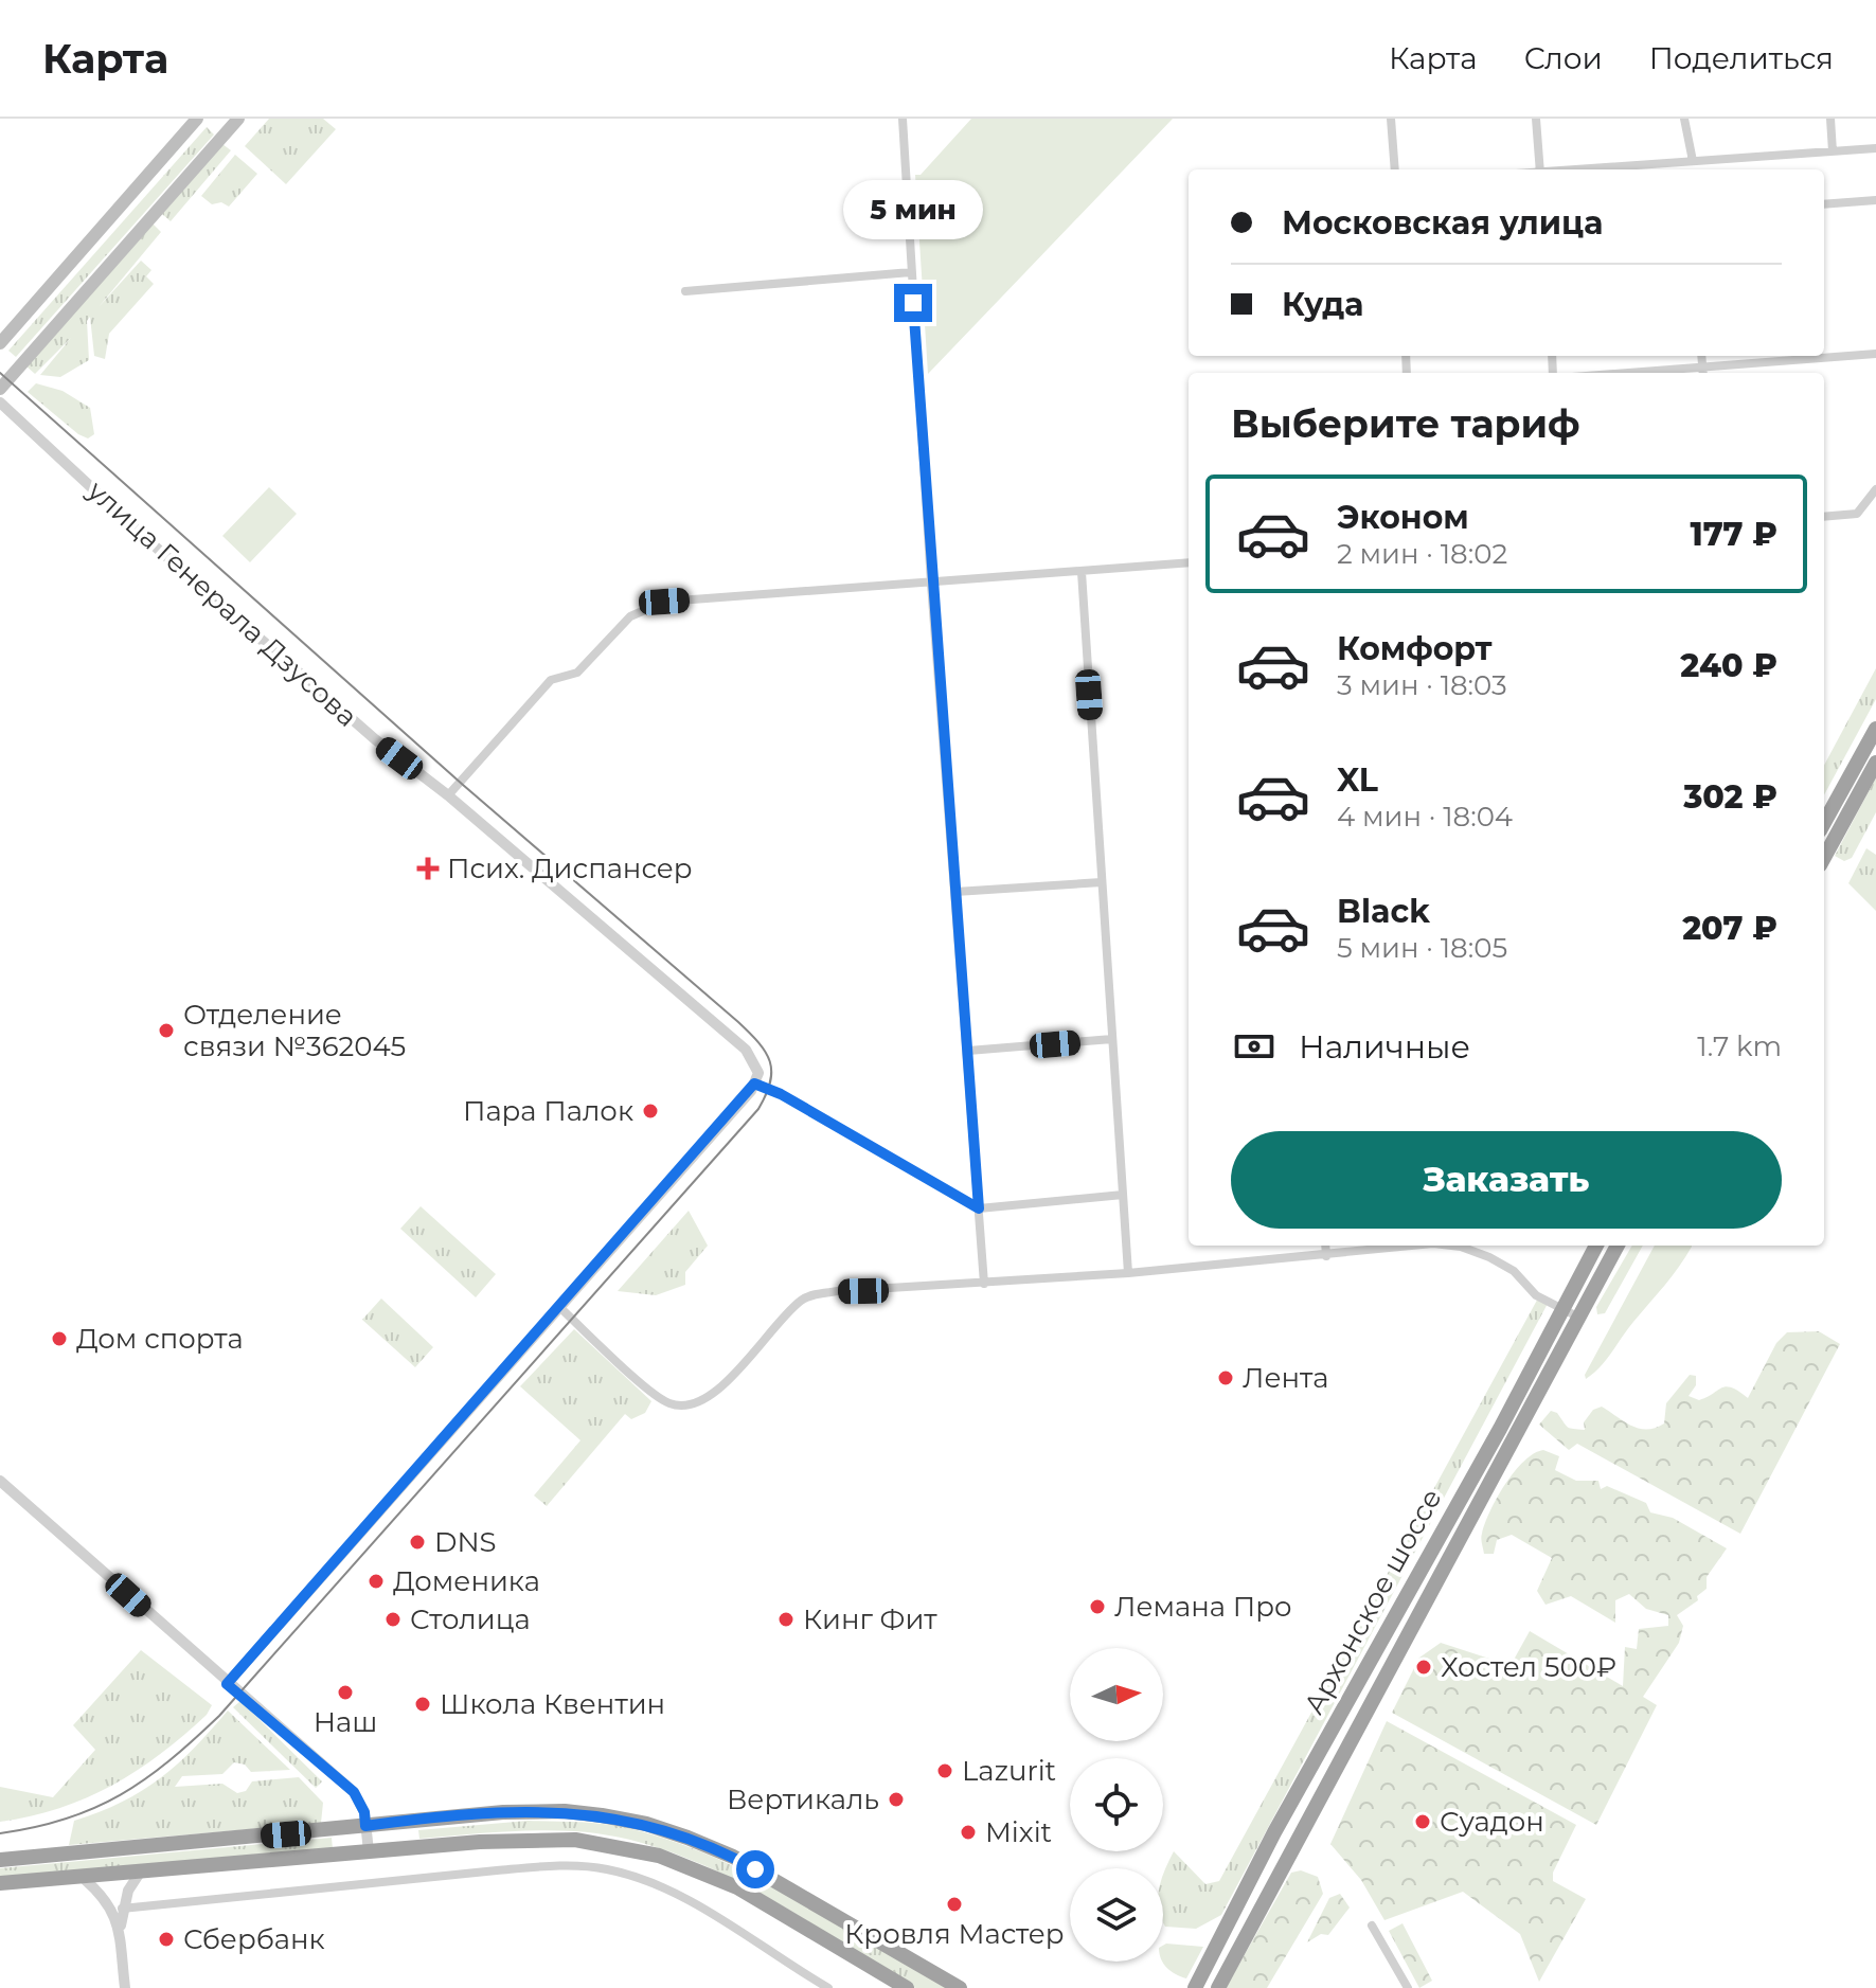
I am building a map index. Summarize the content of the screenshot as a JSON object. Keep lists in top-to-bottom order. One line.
{"streets":{"highway":["Архонское шоссе"],"street":["улица Генерала Дзусова"]},"places":{"health":["Псих. Диспансер"],"other":["Отделение связи №362045","Пара Палок","Дом спорта","Лента","DNS","Доменика","Лемана Про","Столица","Кинг Фит","Хостел 500₽","Наш","Школа Квентин","Lazurit","Вертикаль","Суадон","Mixit","Кровля Мастер","Сбербанк"]},"north":"right","page":{"header":"Карта","nav":["Карта","Слои","Поделиться"],"banner":["Московская улица","Куда"],"bubble":"5 мин","heading":"Выберите тариф","list":[{"name":"Эконом","note":"2 мин · 18:02","value":"177 ₽"},{"name":"Комфорт","note":"3 мин · 18:03","value":"240 ₽"},{"name":"XL","note":"4 мин · 18:04","value":"302 ₽"},{"name":"Black","note":"5 мин · 18:05","value":"207 ₽"}],"pay":["Наличные","1.7 km"],"buttons":"Заказать"}}
